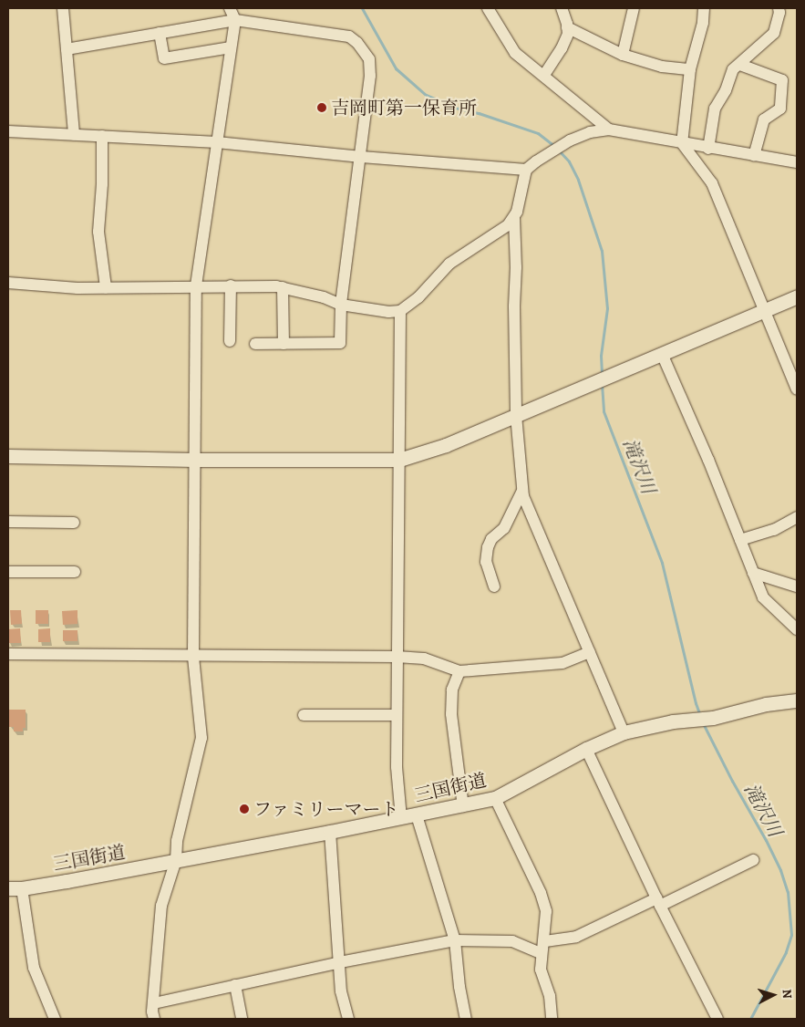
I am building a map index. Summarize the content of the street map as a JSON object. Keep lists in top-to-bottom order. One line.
{"streets":{"street":["三国街道"]},"water":["滝沢川"],"places":["吉岡町第一保育所","ファミリーマート"],"north":"right"}
